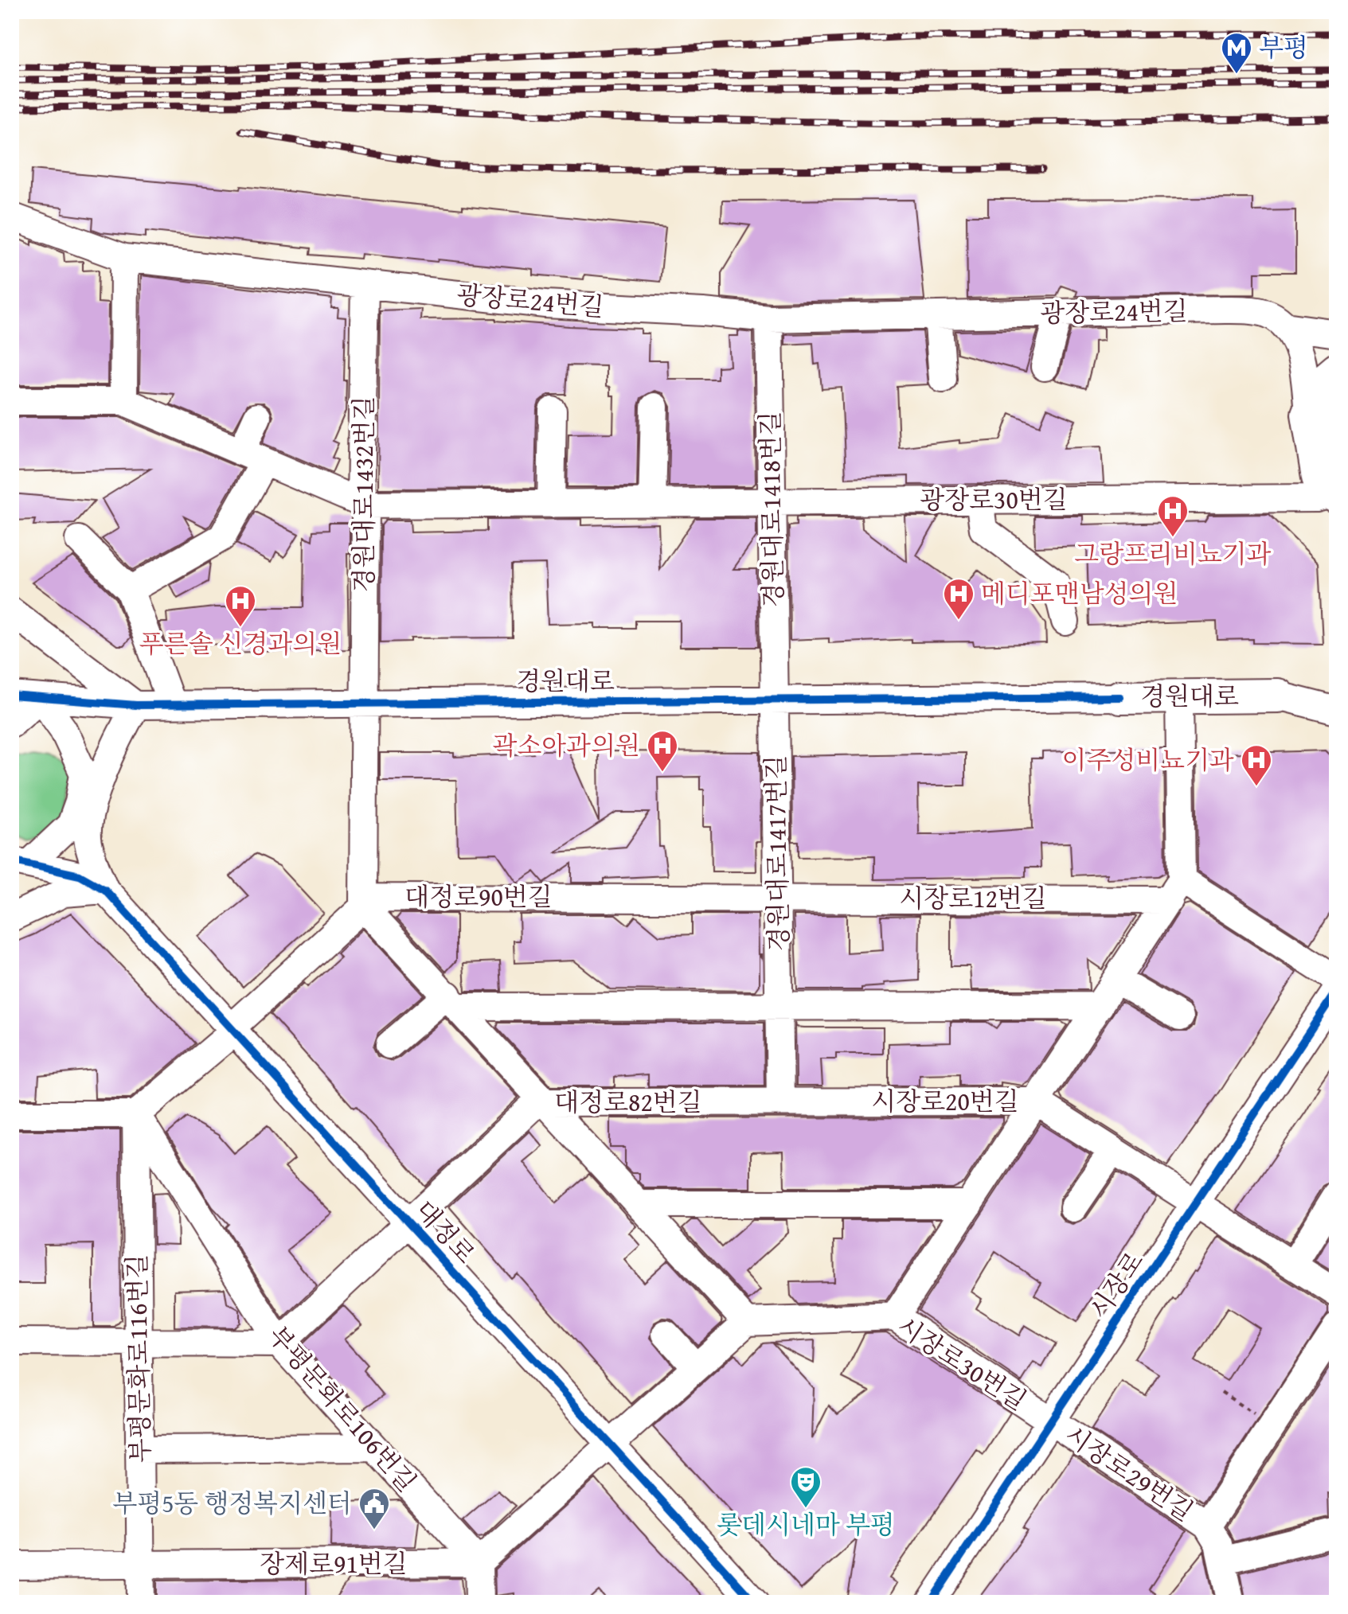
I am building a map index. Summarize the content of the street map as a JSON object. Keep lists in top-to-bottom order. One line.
{"streets":{"main road":["경원대로"],"street":["광장로24번길","경원대로1432번길","광장로30번길","경원대로1418번길","경원대로1417번길","대정로90번길","시장로12번길","시장로20번길","대정로82번길","대정로","시장로","부평문화로116번길","시장로30번길","부평문화로106번길","시장로29번길","장제로91번길"]},"crossings":[["광장로24번길","경원대로1432번길"],["광장로24번길","경원대로1418번길"],["경원대로1432번길","광장로30번길"],["경원대로1432번길","경원대로"],["경원대로1432번길","대정로90번길"],["광장로30번길","경원대로1418번길"],["경원대로1418번길","경원대로"],["경원대로1418번길","경원대로1417번길"],["경원대로","경원대로1417번길"],["경원대로1417번길","대정로90번길"],["경원대로1417번길","시장로12번길"],["경원대로1417번길","시장로20번길"],["경원대로1417번길","대정로82번길"],["대정로90번길","시장로12번길"],["대정로90번길","대정로"],["대정로90번길","부평문화로116번길"],["대정로90번길","부평문화로106번길"],["시장로20번길","대정로82번길"],["시장로20번길","시장로"],["대정로82번길","대정로"],["대정로82번길","부평문화로106번길"],["시장로","시장로30번길"],["시장로","시장로29번길"],["부평문화로116번길","부평문화로106번길"],["부평문화로116번길","장제로91번길"],["시장로30번길","시장로29번길"],["부평문화로106번길","장제로91번길"]],"places":{"metro station":["부평"],"hospital":["그랑프리비뇨기과","메디포맨남성의원","푸른솔 신경과의원","곽소아과의원","이주성비뇨기과"],"theatre":["롯데시네마 부평"],"public building":["부평5동 행정복지센터"]}}
